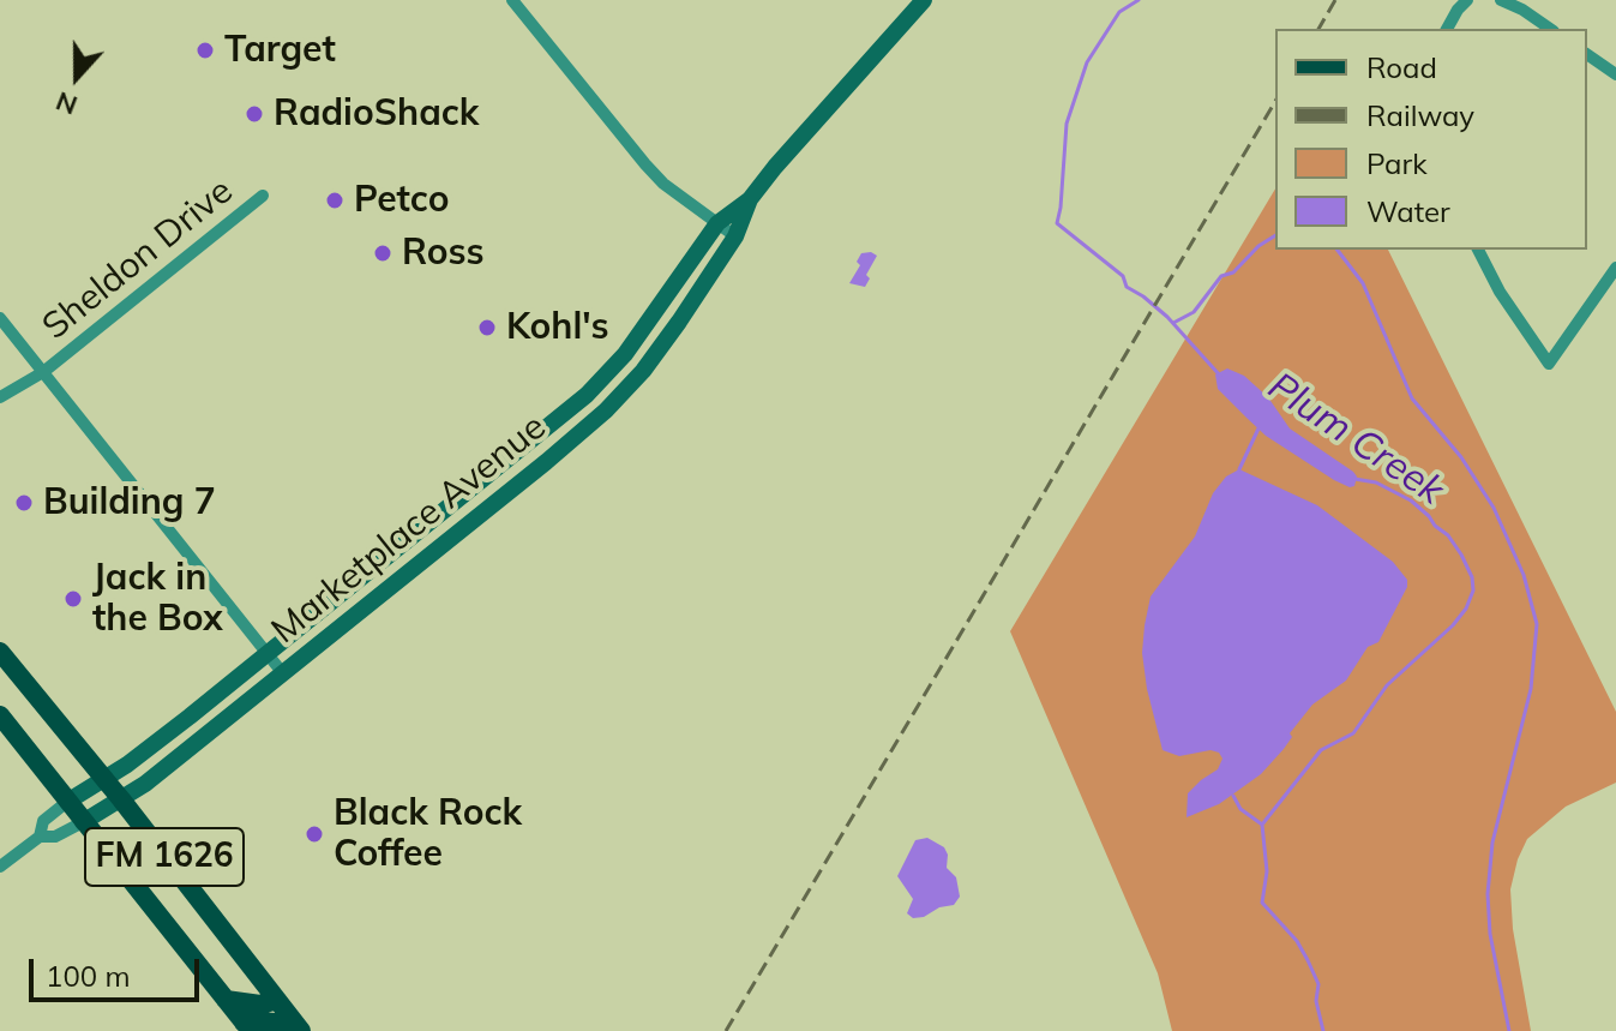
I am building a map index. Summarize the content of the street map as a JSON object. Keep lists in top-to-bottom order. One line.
{"streets":{"main road":["FM 1626"],"street":["Sheldon Drive","Marketplace Avenue"]},"crossings":[["Marketplace Avenue","FM 1626"]],"water":["Plum Creek"],"places":["Target","RadioShack","Petco","Ross","Kohl's","Building 7","Jack in the Box","Black Rock Coffee"],"legend":["Road","Railway","Park","Water"],"scale_bar":"100 m","north":"bottom"}
